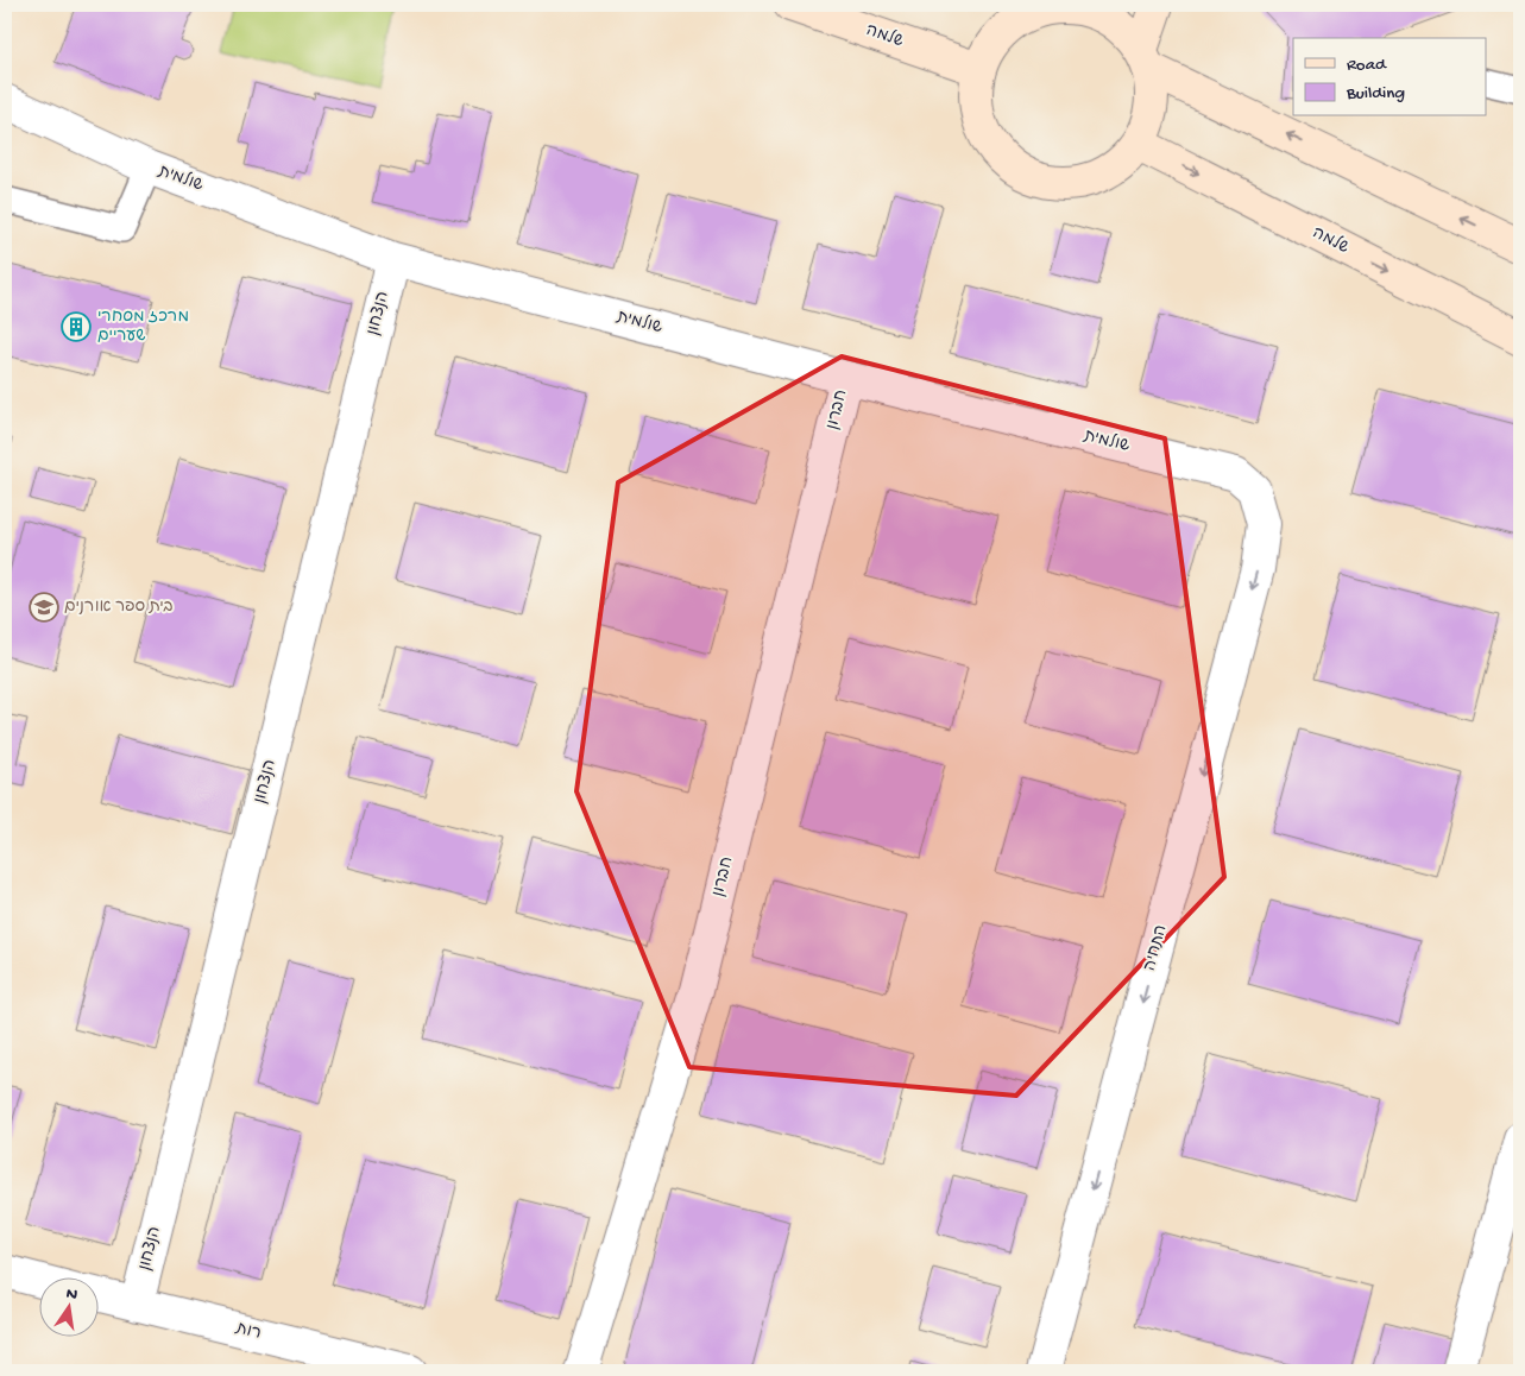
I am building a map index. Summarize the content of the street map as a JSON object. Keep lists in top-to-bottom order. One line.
{"streets":{"street":["שלמה","שולמית","הנצחון","חברון","התחיה","רות"]},"crossings":[["שולמית","הנצחון"],["שולמית","חברון"],["שולמית","התחיה"],["הנצחון","רות"]],"one_way":["התחיה"],"places":{"building":["מרכז מסחרי שעריים"],"school or university":["בית ספר אורנים"]},"legend":["Road","Building"],"north":"top"}
